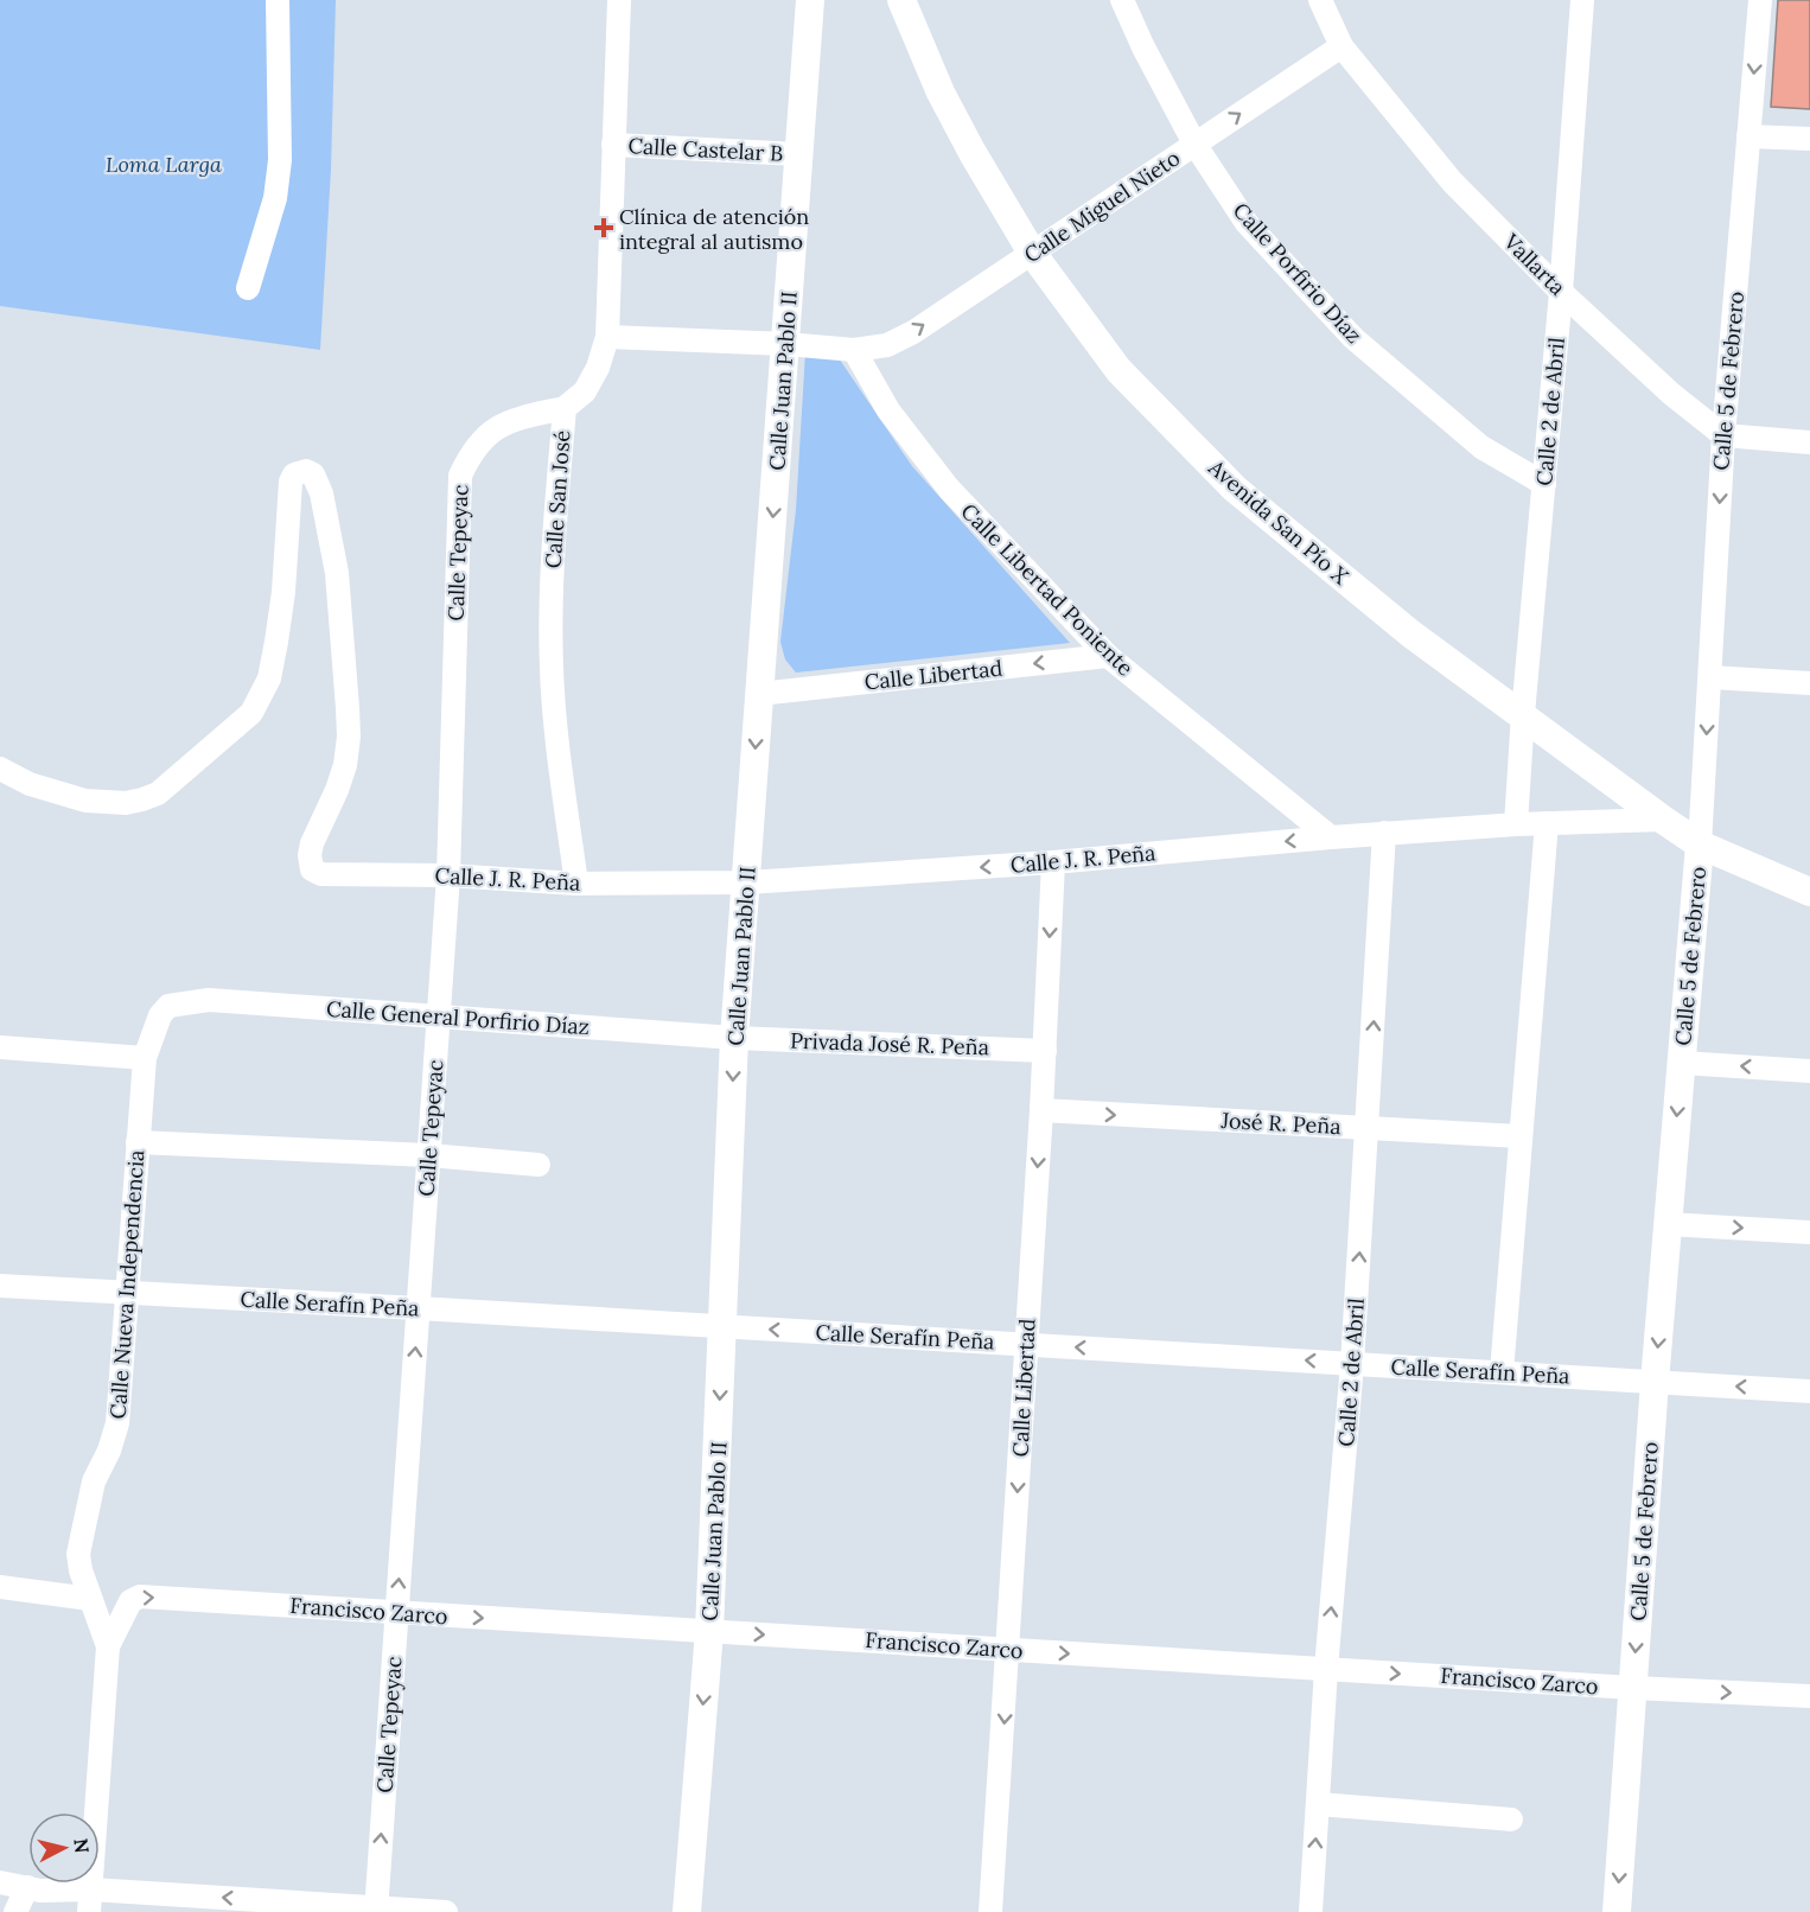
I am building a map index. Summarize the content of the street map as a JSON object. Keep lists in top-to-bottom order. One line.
{"streets":{"street":["Calle Castelar B","Calle Miguel Nieto","Vallarta","Calle Porfirio Díaz","Calle Juan Pablo II","Calle 5 de Febrero","Calle 2 de Abril","Calle San José","Avenida San Pío X","Calle Tepeyac","Calle Libertad Poniente","Calle Libertad","Calle J. R. Peña","Calle General Porfirio Díaz","Privada José R. Peña","José R. Peña","Calle Nueva Independencia","Calle Serafín Peña","Francisco Zarco"]},"crossings":[["Calle Castelar B","Calle Juan Pablo II"],["Calle Castelar B","Calle San José"],["Calle Miguel Nieto","Vallarta"],["Calle Miguel Nieto","Calle Porfirio Díaz"],["Calle Miguel Nieto","Avenida San Pío X"],["Calle Miguel Nieto","Calle Libertad Poniente"],["Vallarta","Calle 5 de Febrero"],["Vallarta","Calle 2 de Abril"],["Calle Porfirio Díaz","Calle 2 de Abril"],["Calle Juan Pablo II","Calle Libertad"],["Calle Juan Pablo II","Calle J. R. Peña"],["Calle Juan Pablo II","Calle General Porfirio Díaz"],["Calle Juan Pablo II","Privada José R. Peña"],["Calle Juan Pablo II","Calle Serafín Peña"],["Calle Juan Pablo II","Francisco Zarco"],["Calle 5 de Febrero","Avenida San Pío X"],["Calle 5 de Febrero","Calle Serafín Peña"],["Calle 5 de Febrero","Francisco Zarco"],["Calle 2 de Abril","Avenida San Pío X"],["Calle 2 de Abril","Calle J. R. Peña"],["Calle 2 de Abril","José R. Peña"],["Calle 2 de Abril","Calle Serafín Peña"],["Calle 2 de Abril","Francisco Zarco"],["Calle San José","Calle Tepeyac"],["Calle San José","Calle J. R. Peña"],["Avenida San Pío X","Calle J. R. Peña"],["Calle Tepeyac","Calle J. R. Peña"],["Calle Tepeyac","Calle General Porfirio Díaz"],["Calle Tepeyac","Calle Serafín Peña"],["Calle Tepeyac","Francisco Zarco"],["Calle Libertad Poniente","Calle Libertad"],["Calle Libertad Poniente","Calle J. R. Peña"],["Calle Libertad","Calle J. R. Peña"],["Calle Libertad","Privada José R. Peña"],["Calle Libertad","José R. Peña"],["Calle Libertad","Calle Serafín Peña"],["Calle Libertad","Francisco Zarco"],["Calle General Porfirio Díaz","Privada José R. Peña"],["Calle General Porfirio Díaz","Calle Nueva Independencia"],["Calle Nueva Independencia","Calle Serafín Peña"],["Calle Nueva Independencia","Francisco Zarco"]],"one_way":["Calle Miguel Nieto","Calle Juan Pablo II","Calle 5 de Febrero","Calle Tepeyac","Calle Libertad","José R. Peña","Calle Serafín Peña","Francisco Zarco"],"parks":["Loma Larga"],"places":{"health":["Clínica de atención integral al autismo"]},"north":"right"}
